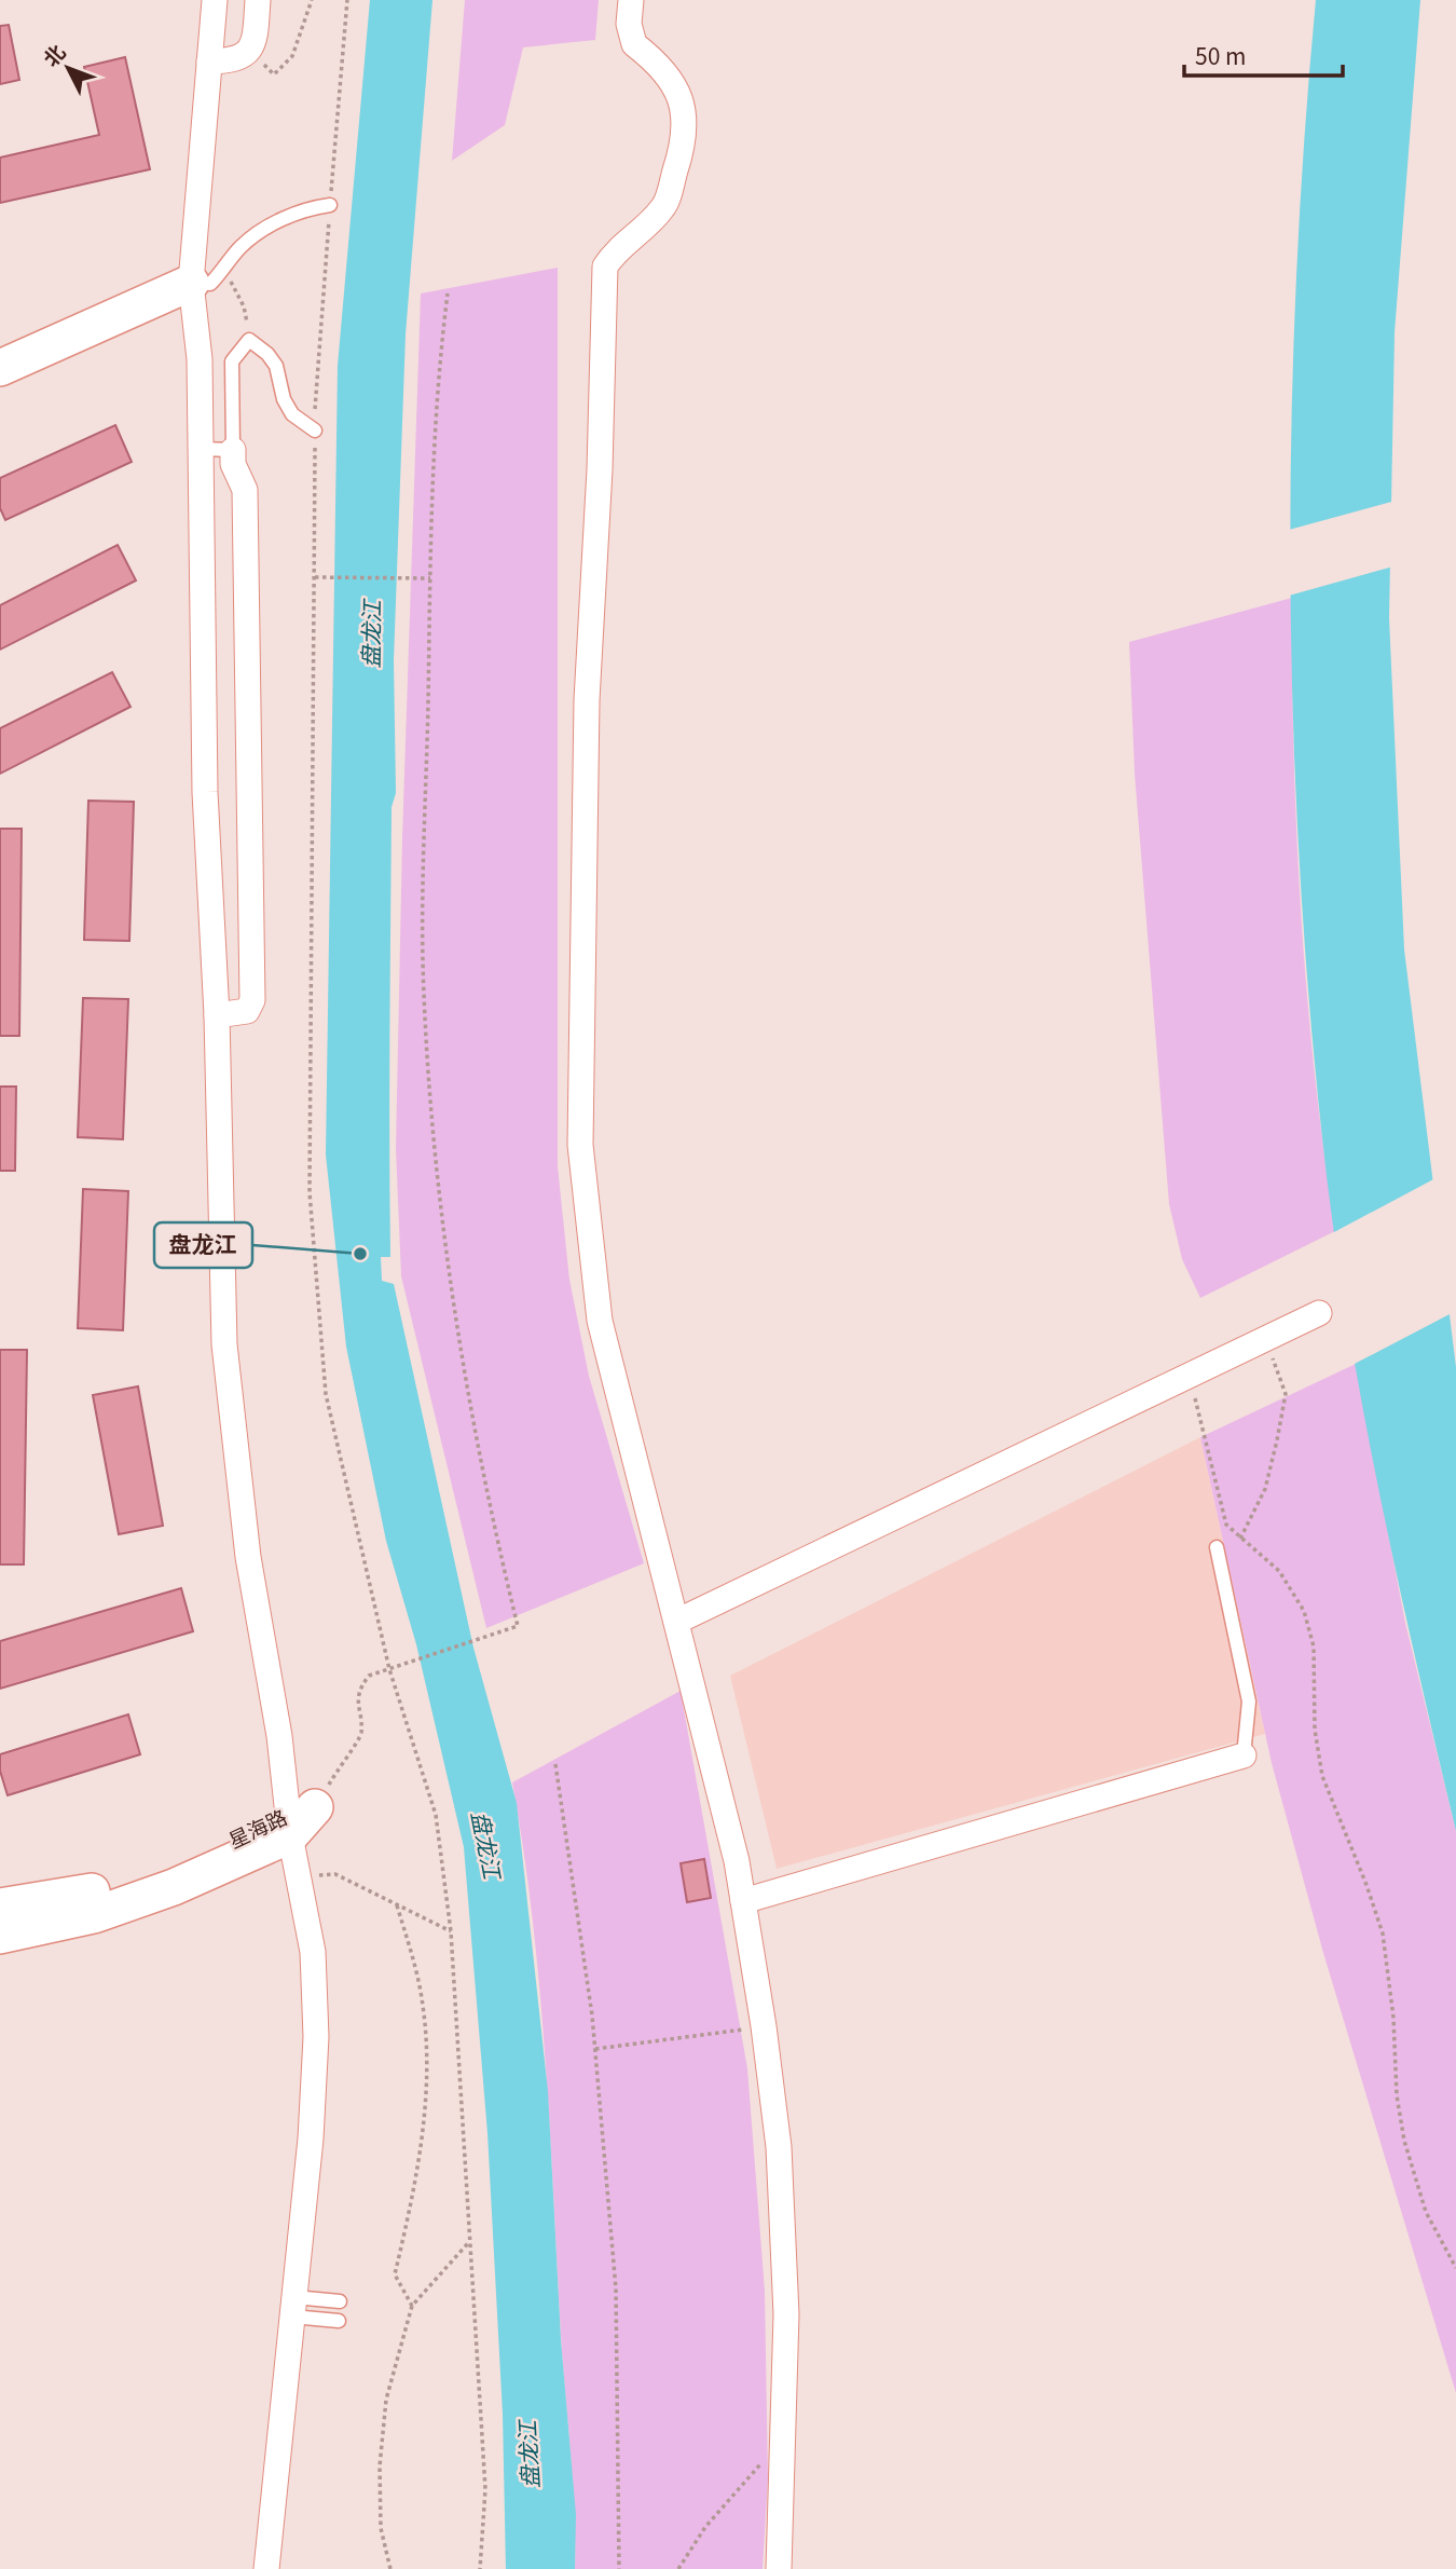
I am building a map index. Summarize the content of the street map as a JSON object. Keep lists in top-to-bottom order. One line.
{"streets":{"street":["星海路"]},"water":["盘龙江"],"places":["盘龙江"],"scale_bar":"50 m","north":"top left"}
